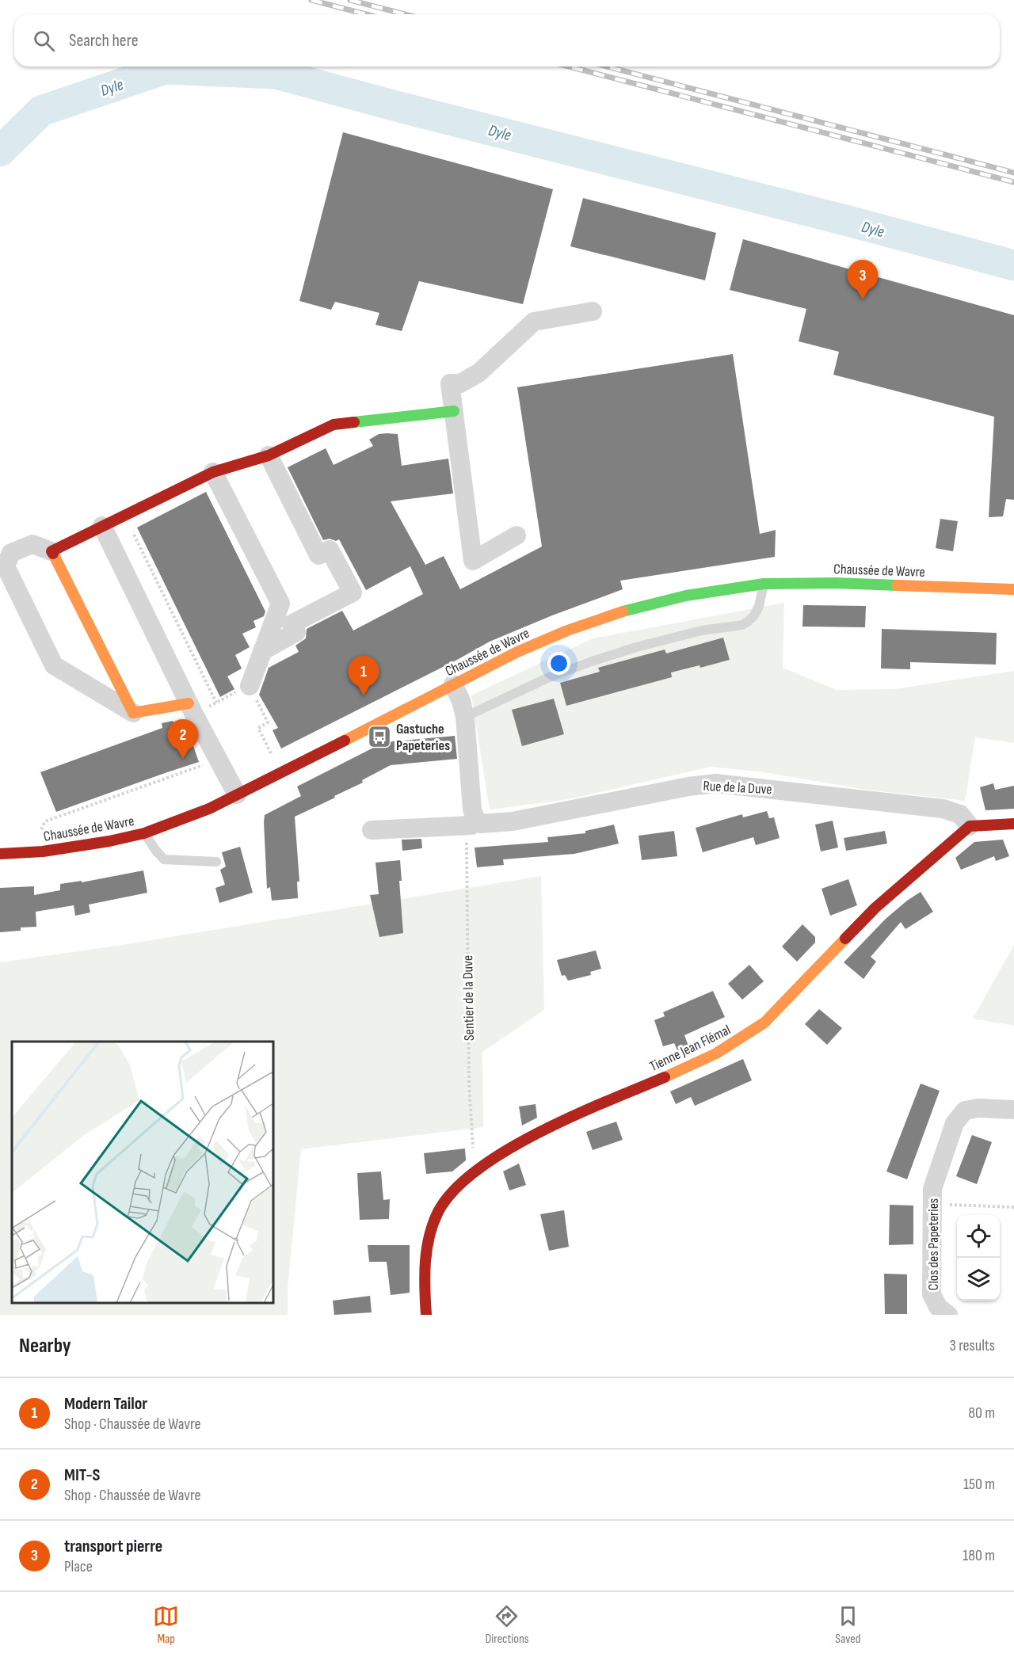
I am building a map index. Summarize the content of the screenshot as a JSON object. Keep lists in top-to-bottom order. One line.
{"streets":{"street":["Chaussée de Wavre","Rue de la Duve","Tienne Jean Flémal","Clos des Papeteries"],"path":["Sentier de la Duve"]},"crossings":[["Rue de la Duve","Sentier de la Duve"],["Rue de la Duve","Tienne Jean Flémal"],["Sentier de la Duve","Tienne Jean Flémal"]],"water":["Dyle"],"places":{"bus stop":["Gastuche Papeteries"]},"page":{"search":"Search here","pins":["3","1","2"],"heading":["Nearby","3 results"],"list":[{"mark":"1","name":"Modern Tailor","note":"Shop · Chaussée de Wavre","value":"80 m"},{"mark":"2","name":"MIT-S","note":"Shop · Chaussée de Wavre","value":"150 m"},{"mark":"3","name":"transport pierre","note":"Place","value":"180 m"}],"nav":["Map","Directions","Saved"]}}
